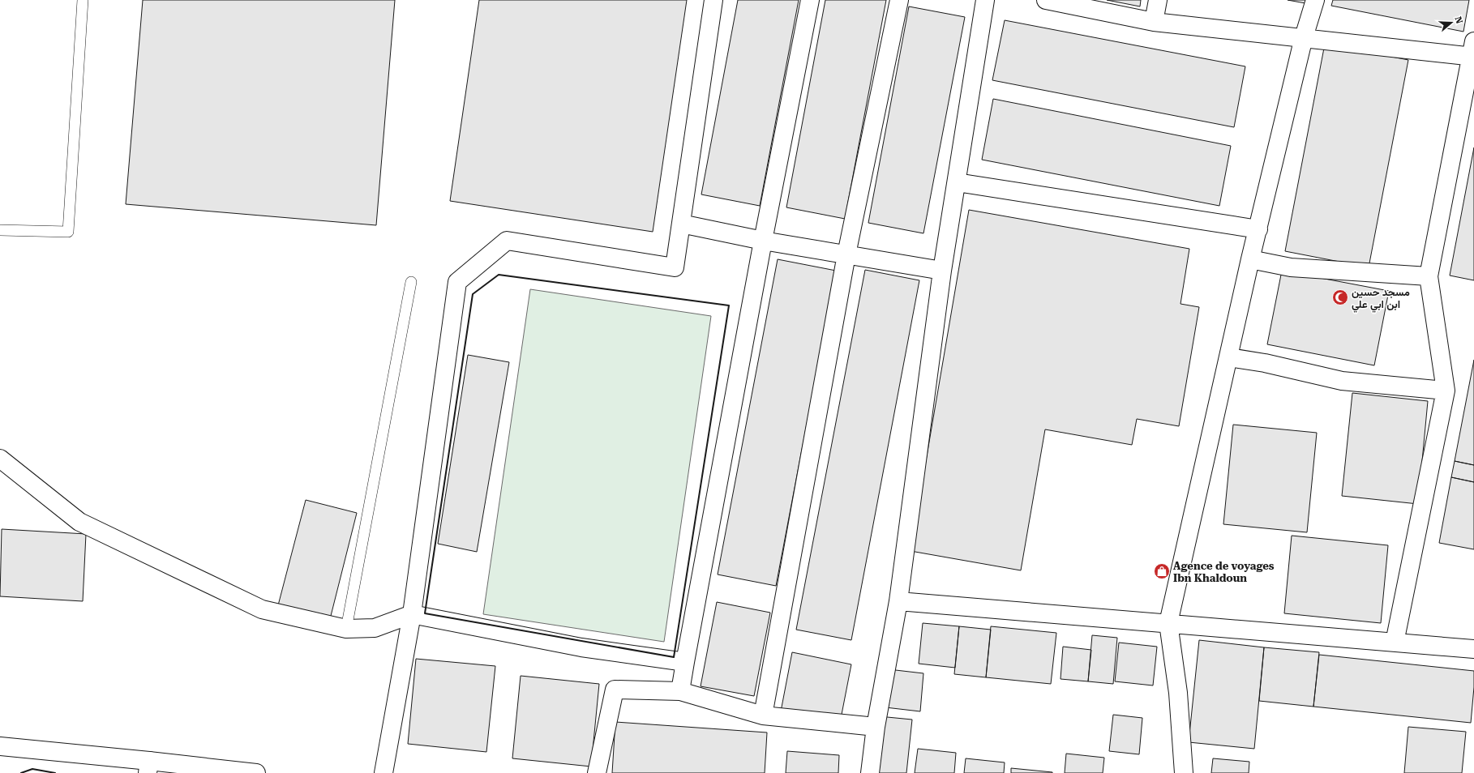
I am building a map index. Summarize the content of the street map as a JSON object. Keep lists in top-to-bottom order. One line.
{"places":{"mosque":["مسجد حسين ابن ابي علي"],"shop":["Agence de voyages Ibn Khaldoun"]},"north":"right"}
